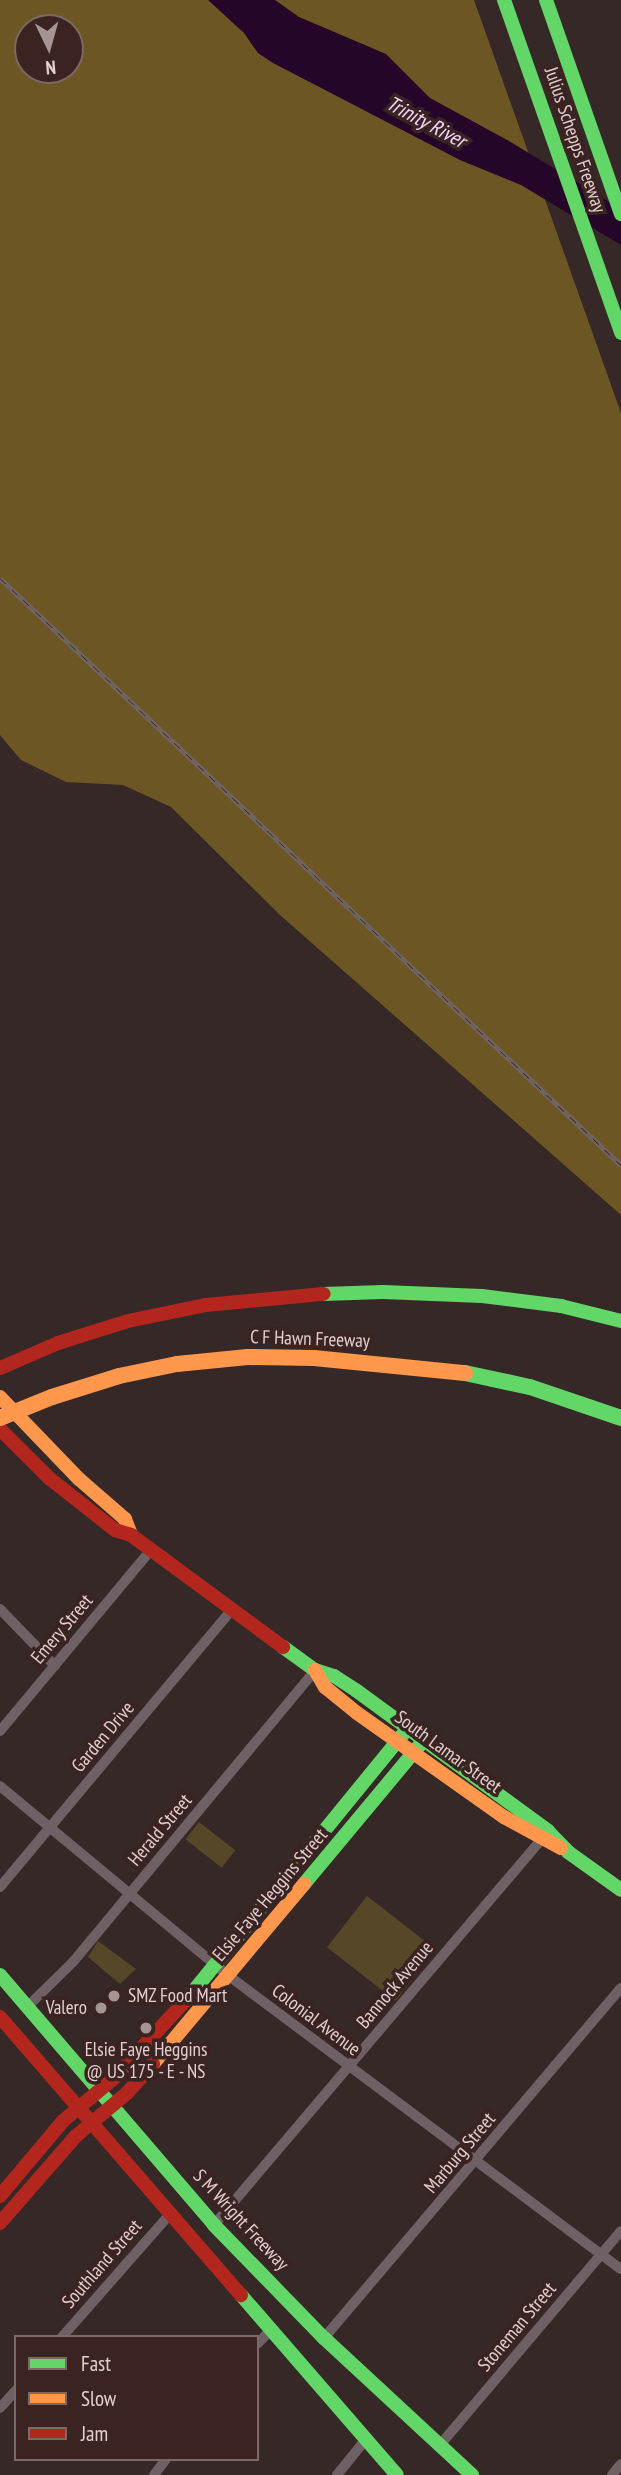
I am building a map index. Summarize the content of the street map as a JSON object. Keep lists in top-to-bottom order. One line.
{"streets":{"main road":["Julius Schepps Freeway","C F Hawn Freeway","South Lamar Street","Elsie Faye Heggins Street","S M Wright Freeway"],"street":["Emery Street","Garden Drive","Herald Street","Bannock Avenue","Colonial Avenue","Marburg Street","Southland Street","Stoneman Street"]},"crossings":[["Emery Street","South Lamar Street"],["Garden Drive","South Lamar Street"],["Garden Drive","Colonial Avenue"],["South Lamar Street","Herald Street"],["South Lamar Street","Elsie Faye Heggins Street"],["South Lamar Street","Bannock Avenue"],["Herald Street","Colonial Avenue"],["Herald Street","S M Wright Freeway"],["Elsie Faye Heggins Street","Colonial Avenue"],["Elsie Faye Heggins Street","S M Wright Freeway"],["Bannock Avenue","Colonial Avenue"],["Bannock Avenue","S M Wright Freeway"],["Colonial Avenue","Marburg Street"],["Colonial Avenue","Stoneman Street"],["Marburg Street","S M Wright Freeway"],["S M Wright Freeway","Stoneman Street"]],"water":["Trinity River"],"places":["SMZ Food Mart","Valero","Elsie Faye Heggins @ US 175 - E - NS"],"legend":["Fast","Slow","Jam"],"north":"bottom"}
